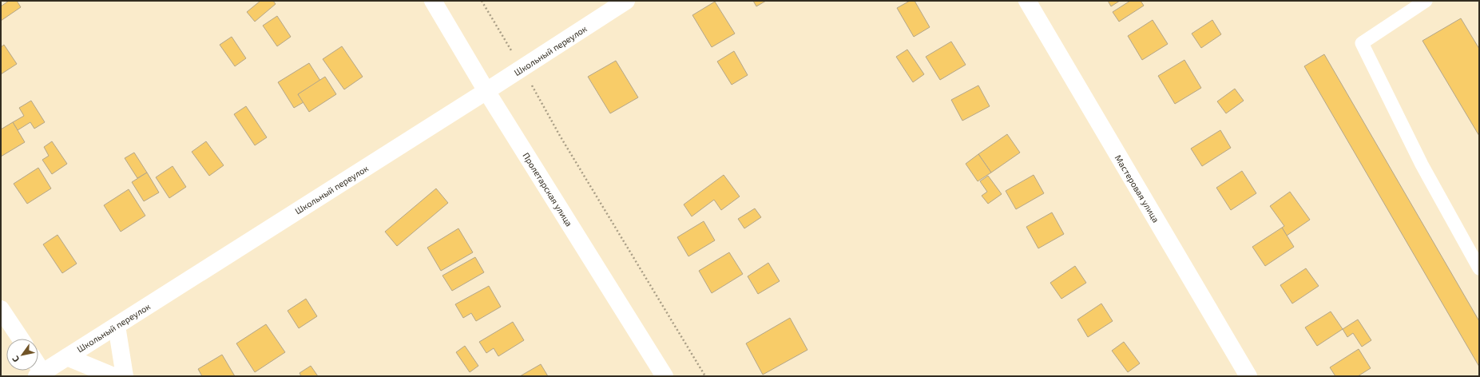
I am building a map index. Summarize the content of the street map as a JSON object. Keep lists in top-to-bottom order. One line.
{"streets":{"street":["Школьный переулок","Мастеровая улица","Пролетарская улица"]},"crossings":[["Школьный переулок","Пролетарская улица"]],"north":"bottom left"}
